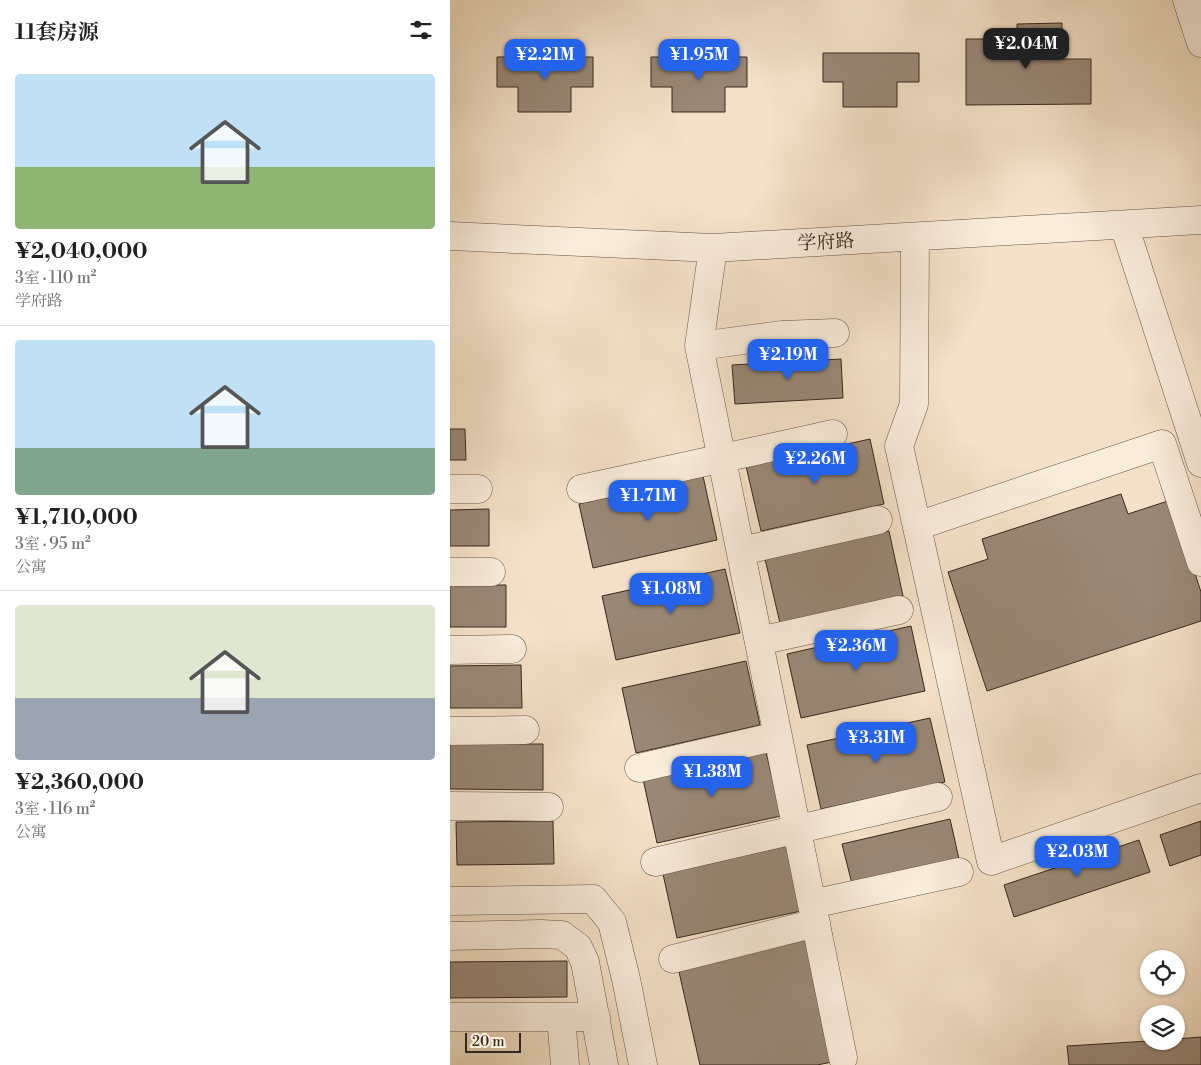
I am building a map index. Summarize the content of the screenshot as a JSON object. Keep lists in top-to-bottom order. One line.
{"streets":{"street":["学府路"]},"scale_bar":"20 m","page":{"heading":"11套房源","price":["¥2.04M","¥2.21M","¥1.95M","¥2.19M","¥2.26M","¥1.71M","¥1.08M","¥2.36M","¥3.31M","¥1.38M","¥2.03M"],"list":[{"name":"¥2,040,000","note":"3室 · 110 m² · 学府路"},{"name":"¥1,710,000","note":"3室 · 95 m² · 公寓"},{"name":"¥2,360,000","note":"3室 · 116 m² · 公寓"}],"scale":"20 m"}}
